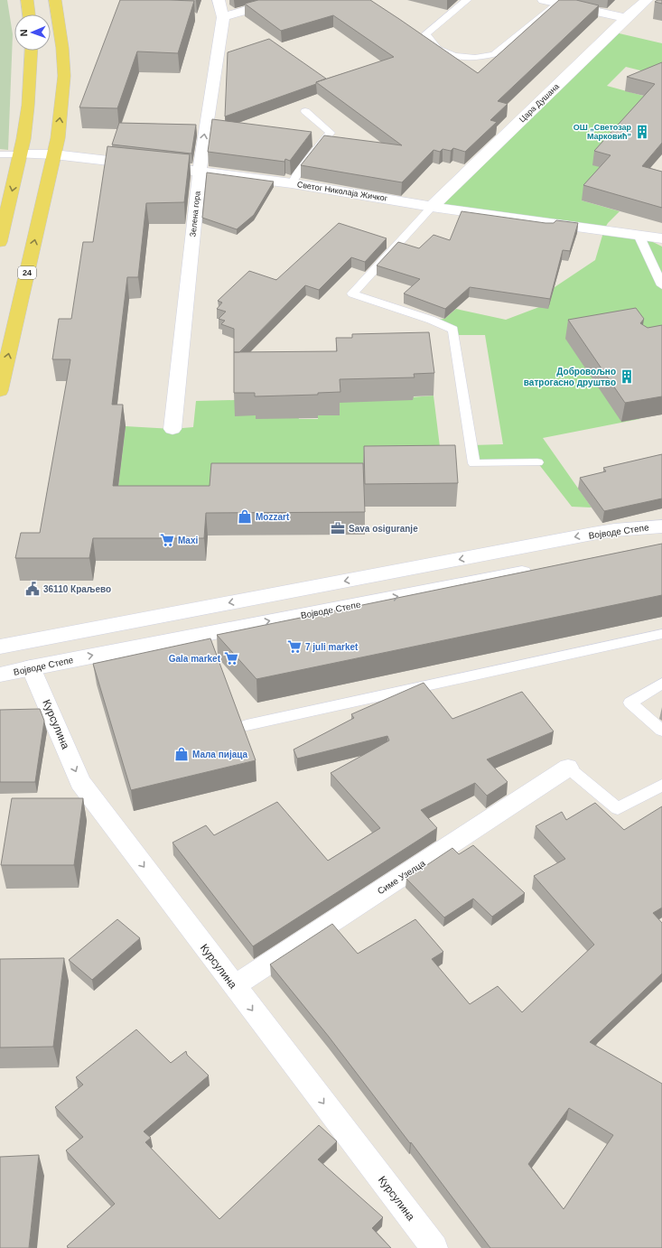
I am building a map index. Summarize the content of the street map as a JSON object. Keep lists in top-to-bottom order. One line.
{"streets":{"main road":["24"],"street":["Цара Душана","Светог Николаја Жичког","Зелена гора","Војводе Степе","Курсулина","Симе Узелца"]},"crossings":[["Цара Душана","Светог Николаја Жичког"],["Светог Николаја Жичког","Зелена гора"],["Светог Николаја Жичког","24"],["Војводе Степе","Курсулина"],["Курсулина","Симе Узелца"]],"one_way":["Зелена гора","Курсулина"],"places":{"building":["ОШ „Светозар Марковић”","Добровољно ватрогасно друштво"],"shop":["Mozzart","Мала пијаца"],"office":["Sava osiguranje"],"supermarket":["Maxi","7 juli market","Gala market"],"public building":["36110 Краљево"]},"north":"left"}
